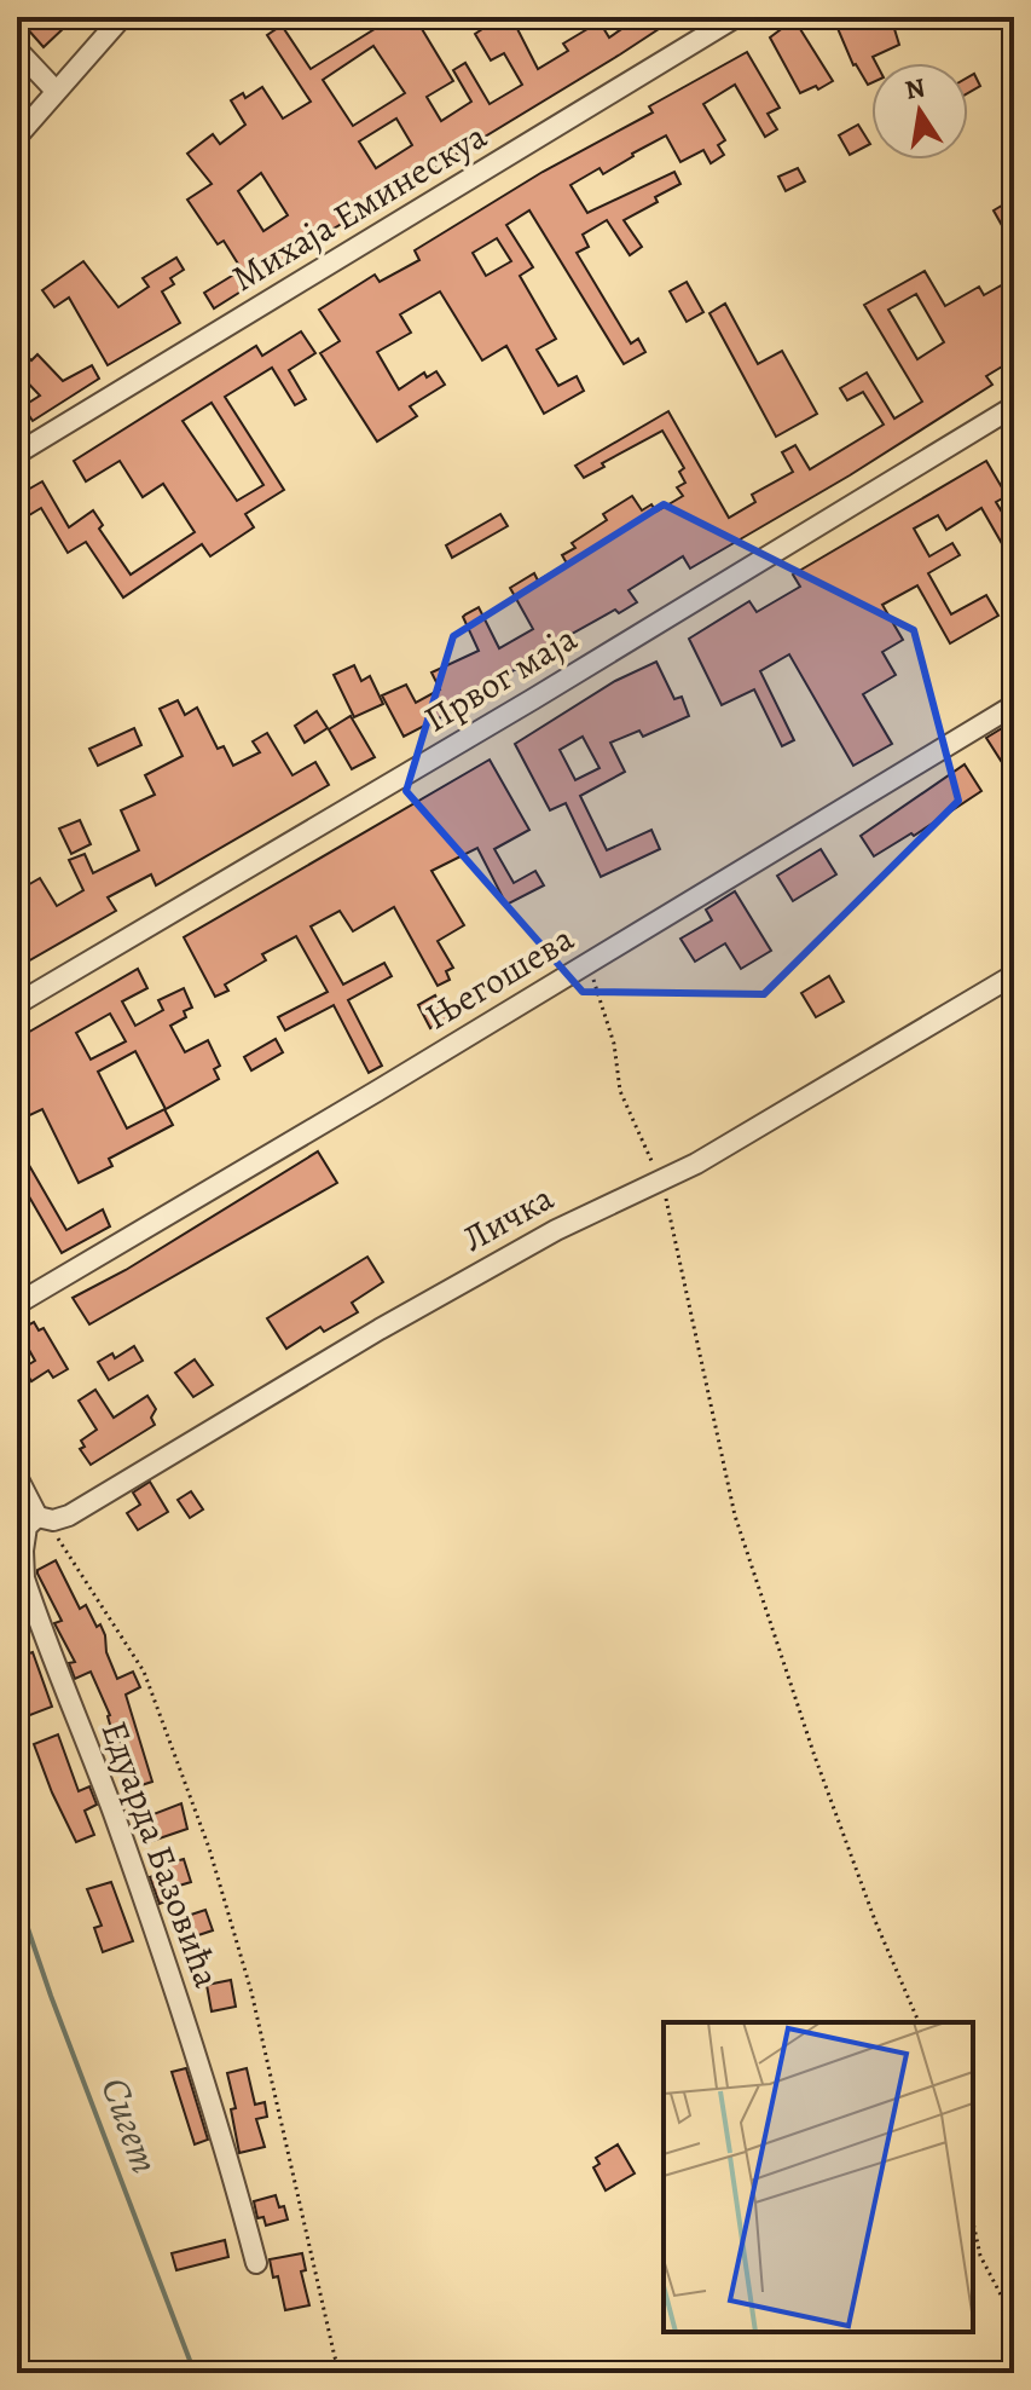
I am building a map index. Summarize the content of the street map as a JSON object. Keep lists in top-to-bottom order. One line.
{"streets":{"street":["Михаја Еминескуа","Првог маја","Његошева","Личка","Едуарда Базовића"]},"crossings":[["Личка","Едуарда Базовића"]],"water":["Сигет"],"north":"top"}
